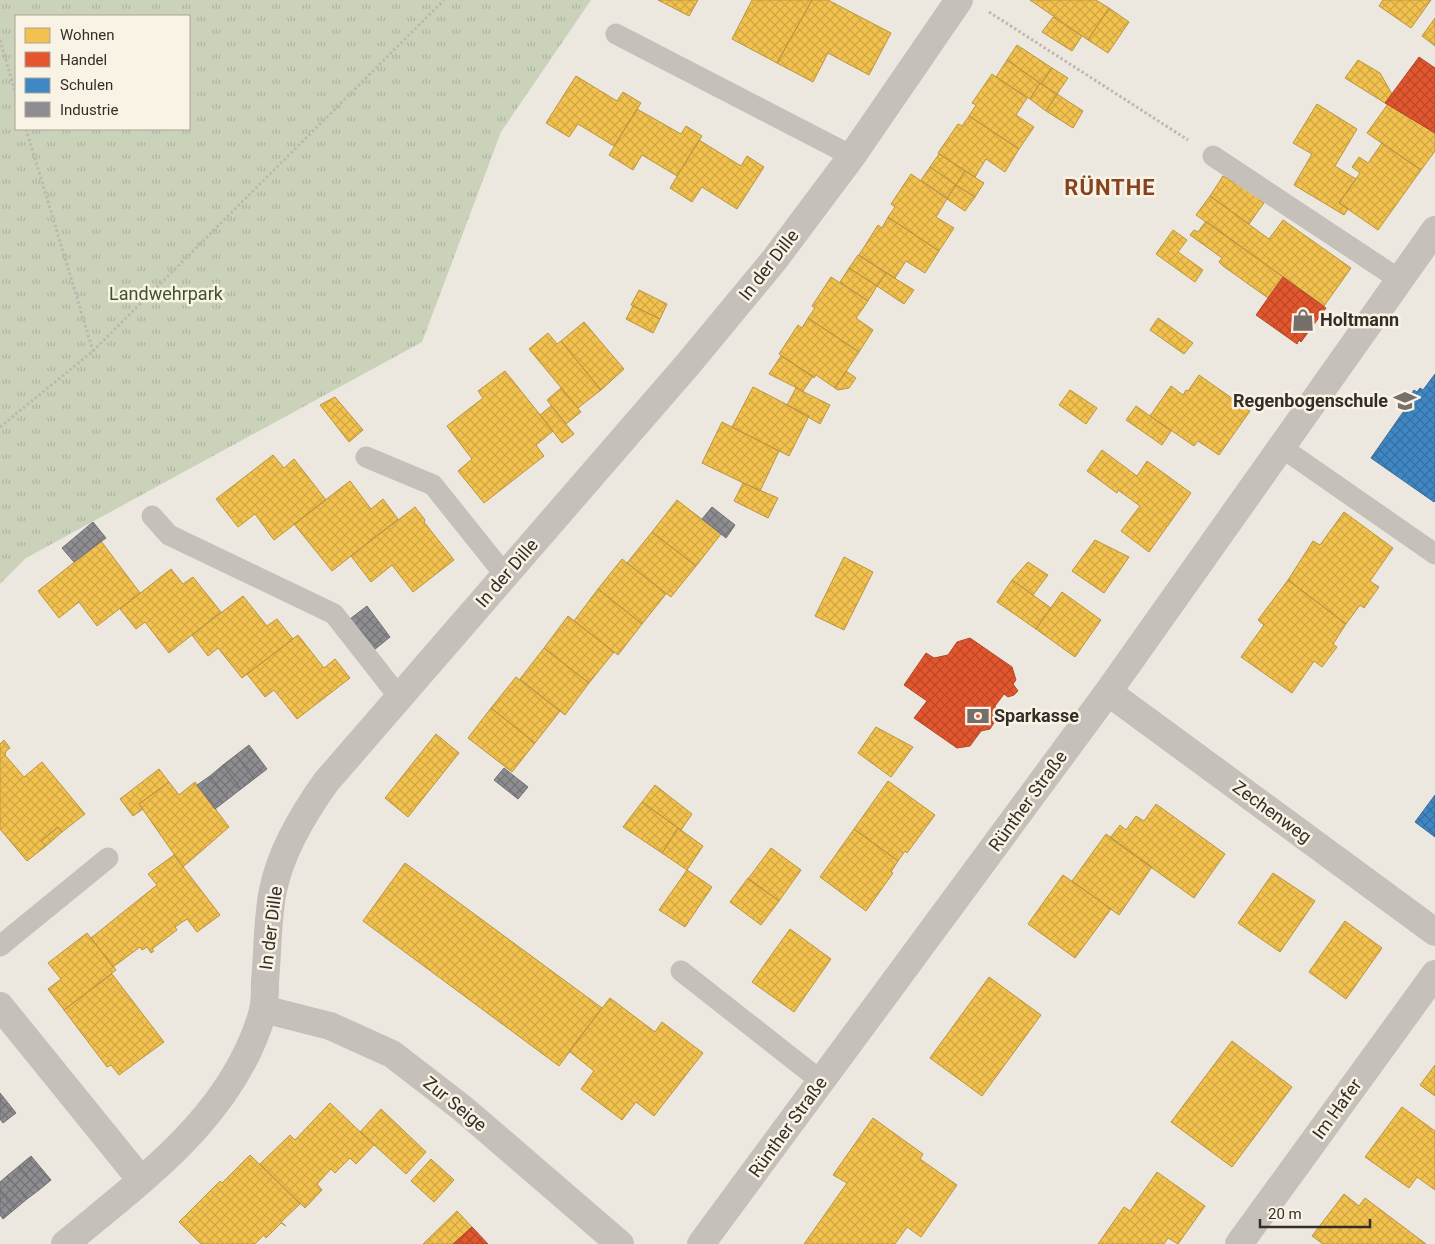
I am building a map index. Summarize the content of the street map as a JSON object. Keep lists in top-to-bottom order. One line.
{"streets":{"street":["In der Dille","Rünther Straße","Zechenweg","Zur Seige","Im Hafer"]},"crossings":[["In der Dille","Zur Seige"],["Rünther Straße","Zechenweg"]],"districts":["RÜNTHE"],"parks":["Landwehrpark"],"places":{"shop":["Holtmann"],"school or university":["Regenbogenschule"],"bank":["Sparkasse"]},"legend":["Wohnen","Handel","Schulen","Industrie"],"scale_bar":"20 m"}
